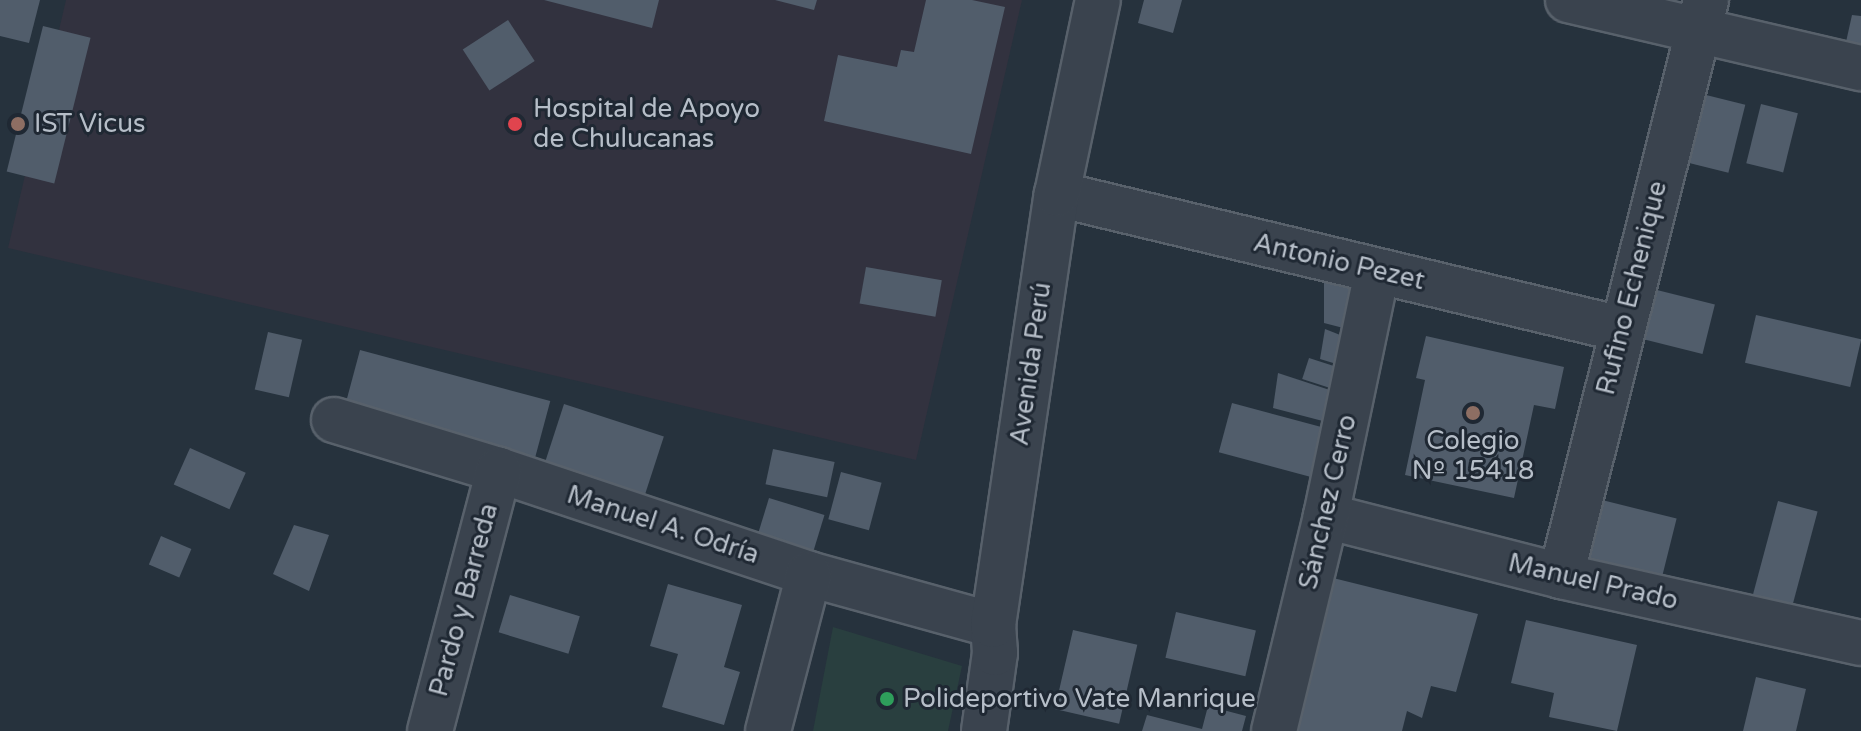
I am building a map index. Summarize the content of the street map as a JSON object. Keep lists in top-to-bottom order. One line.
{"streets":{"street":["Antonio Pezet","Rufino Echenique","Avenida Perú","Sánchez Cerro","Manuel A. Odría","Manuel Prado","Pardo y Barreda"]},"crossings":[["Antonio Pezet","Rufino Echenique"],["Antonio Pezet","Avenida Perú"],["Antonio Pezet","Sánchez Cerro"],["Rufino Echenique","Manuel Prado"],["Avenida Perú","Manuel A. Odría"],["Sánchez Cerro","Manuel Prado"],["Manuel A. Odría","Pardo y Barreda"]],"places":["IST Vicus","Hospital de Apoyo de Chulucanas","Colegio Nº 15418","Polideportivo Vate Manrique"]}
